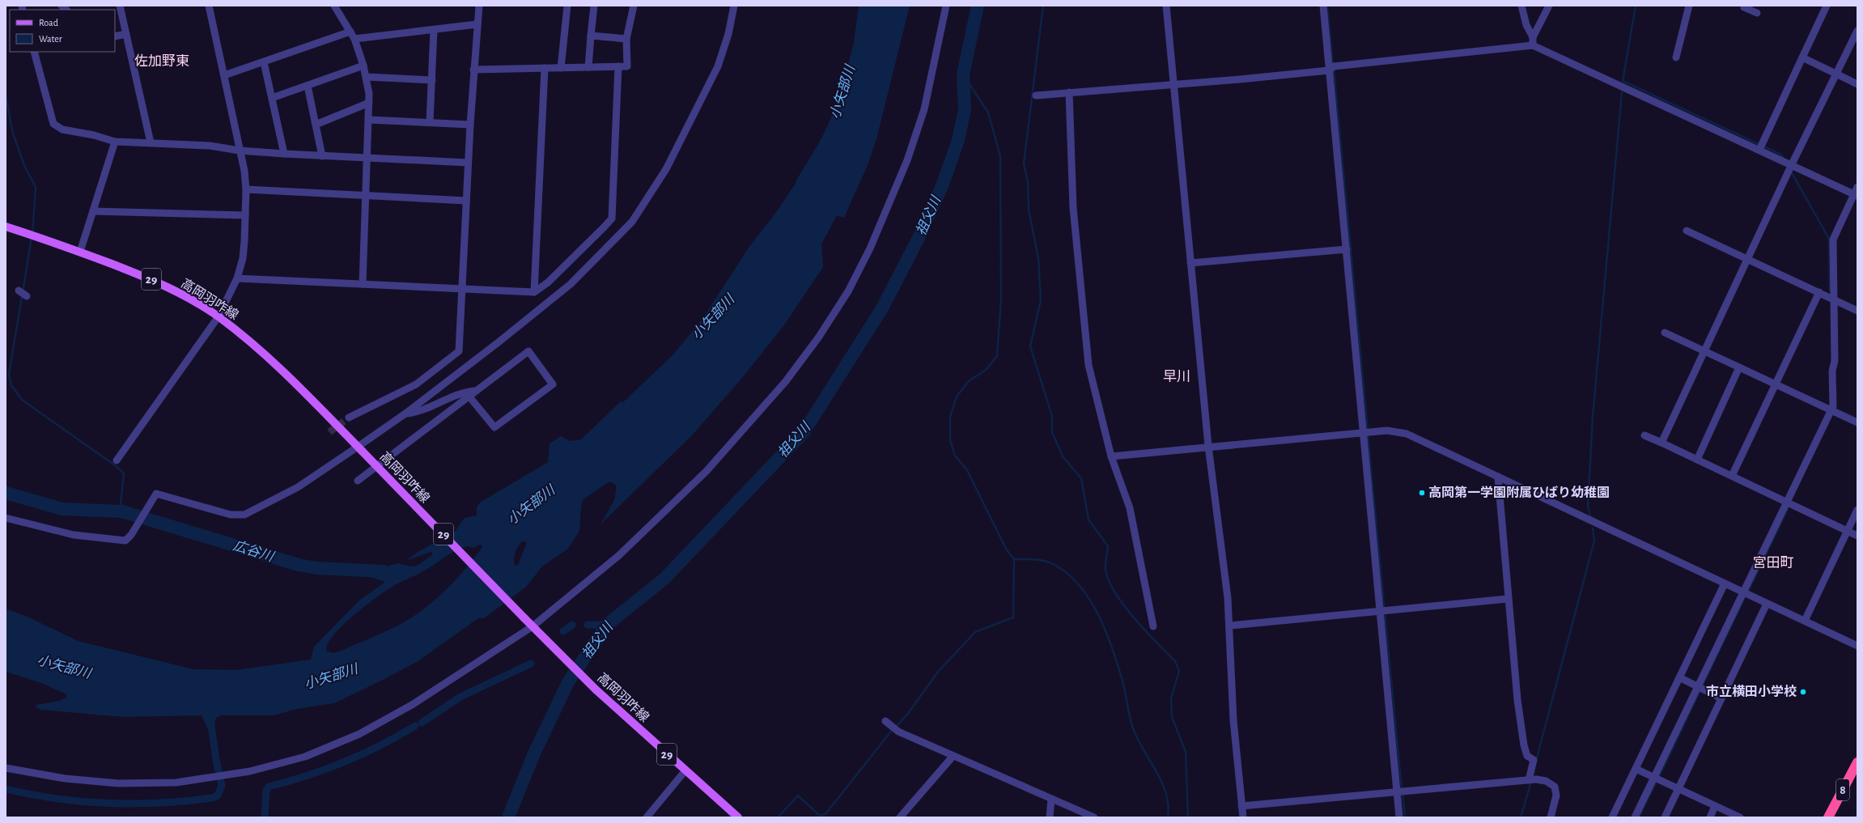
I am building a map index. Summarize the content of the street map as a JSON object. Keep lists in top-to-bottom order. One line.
{"streets":{"highway":["8"],"main road":["29","高岡羽咋線"]},"districts":["佐加野東","早川","宮田町"],"water":["小矢部川","祖父川","広谷川"],"places":["高岡第一学園附属ひばり幼稚園","市立横田小学校"],"legend":["Road","Water"]}
